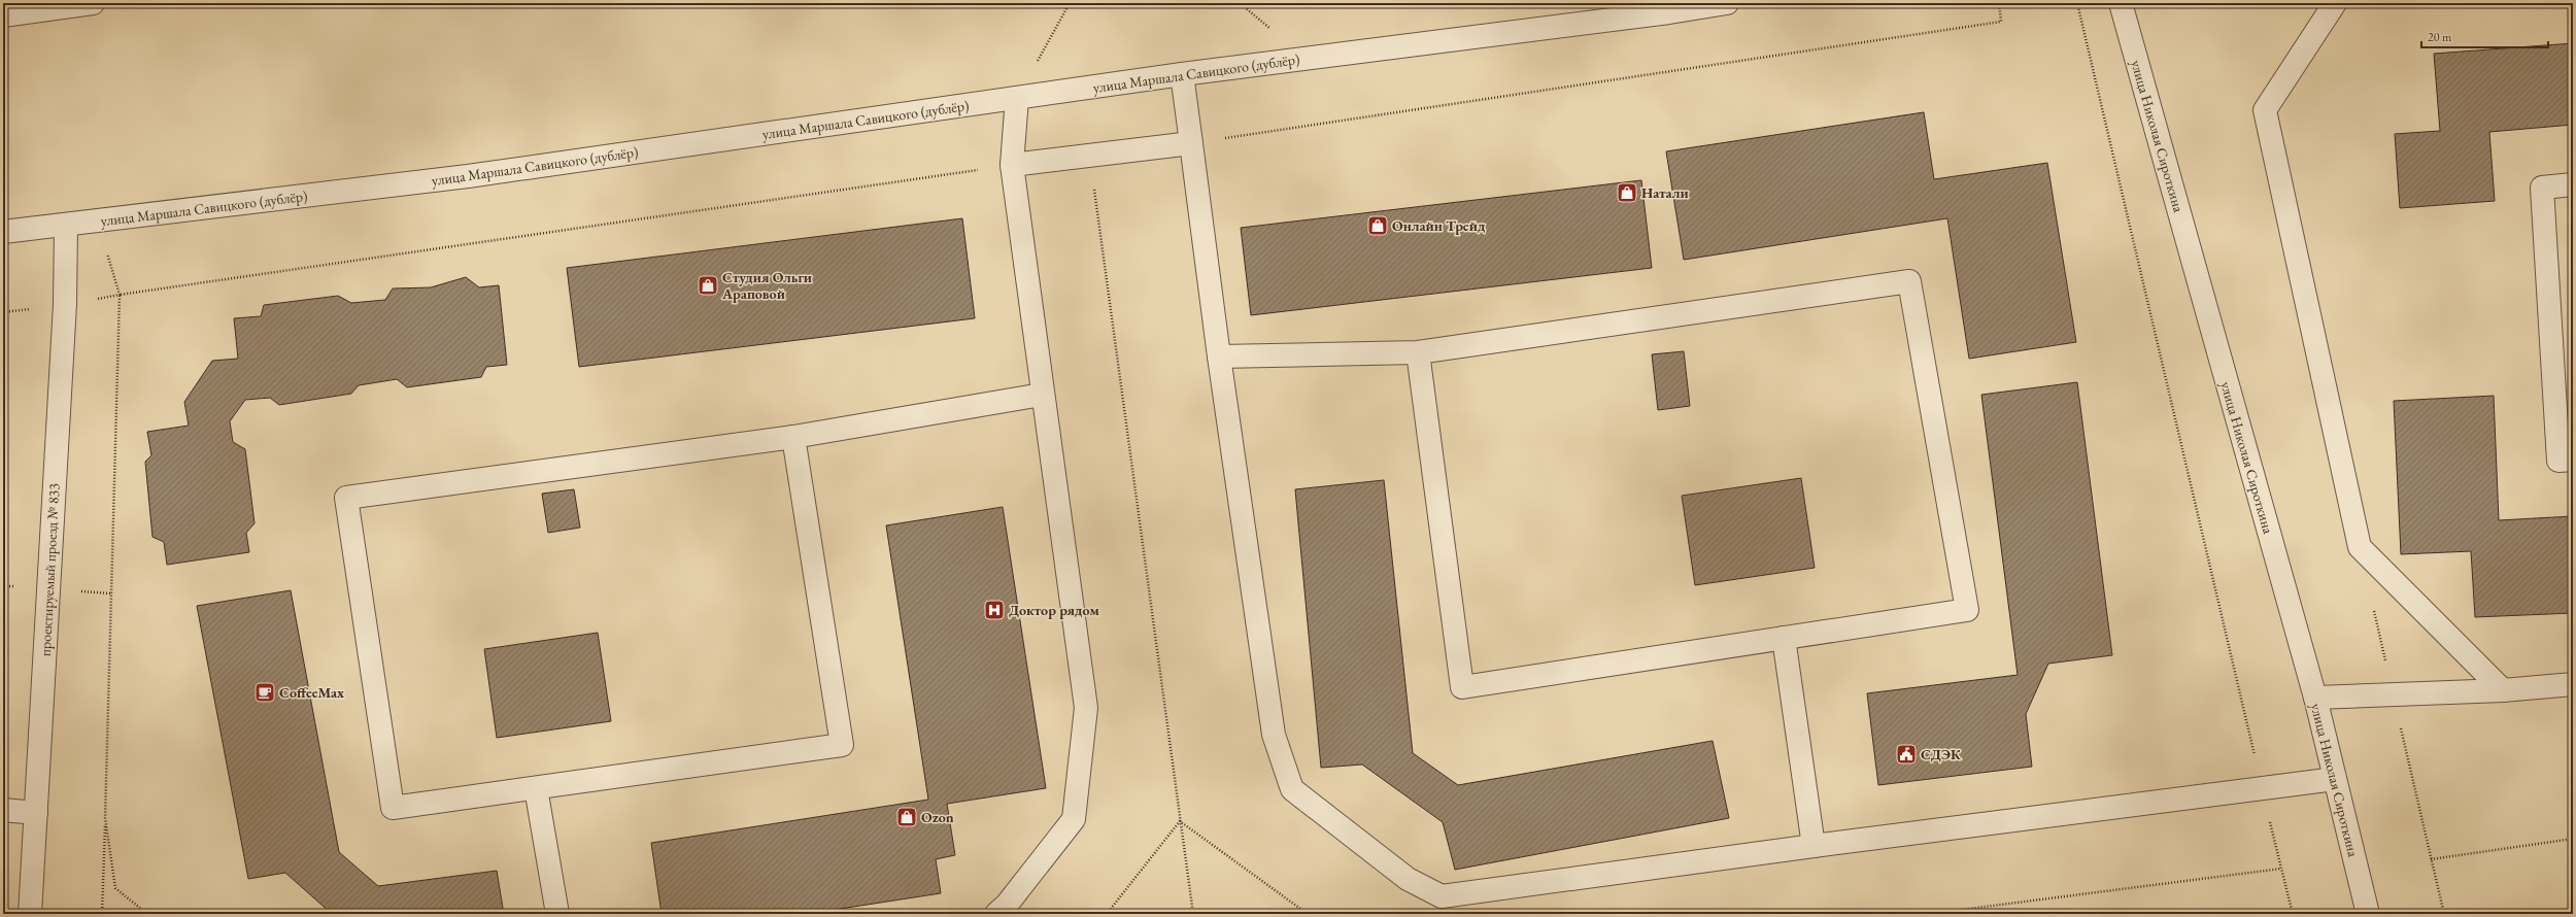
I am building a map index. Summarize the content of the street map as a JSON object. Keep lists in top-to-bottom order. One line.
{"streets":{"street":["улица Маршала Савицкого (дублёр)","улица Николая Сироткина","проектируемый проезд № 833"]},"crossings":[["улица Маршала Савицкого (дублёр)","проектируемый проезд № 833"]],"places":{"shop":["Натали","Онлайн Трейд","Студия Ольги Араповой","Ozon"],"hospital":["Доктор рядом"],"cafe":["CoffeeMax"],"public building":["СДЭК"]},"scale_bar":"20 m"}
